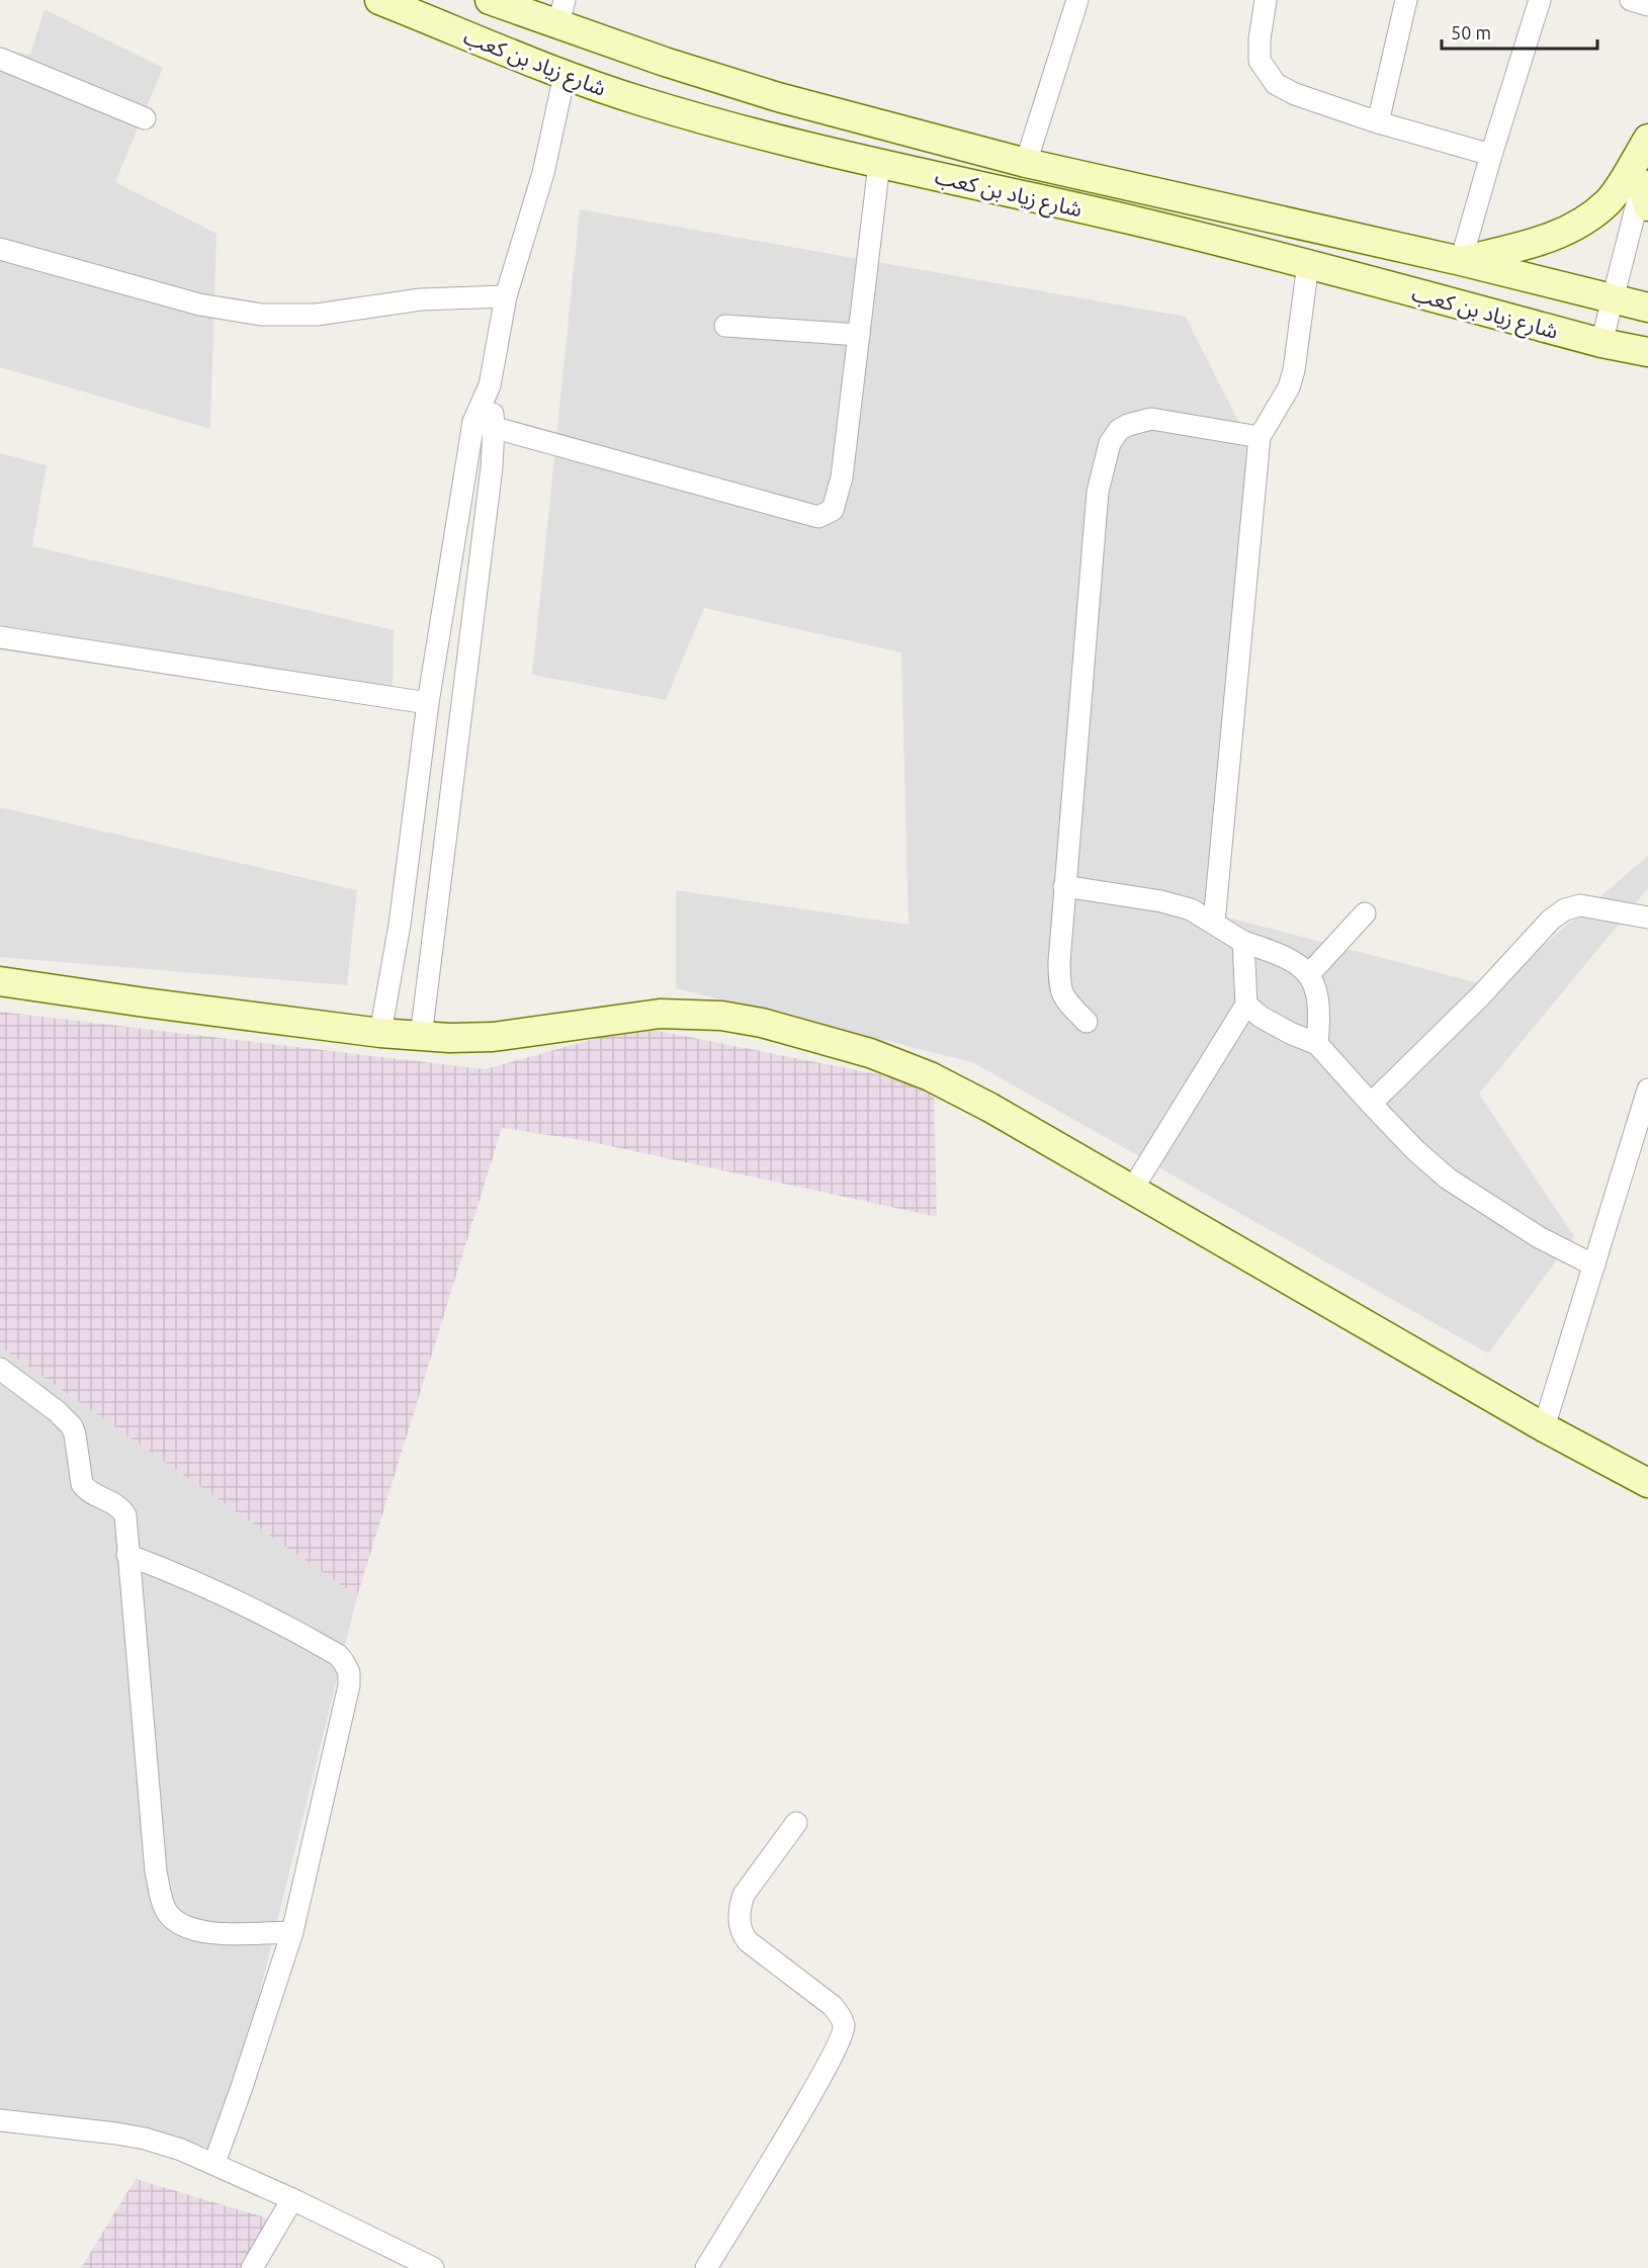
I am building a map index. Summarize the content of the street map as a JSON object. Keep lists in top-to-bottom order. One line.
{"streets":{"main road":["شارع زياد بن كعب"]},"scale_bar":"50 m"}
